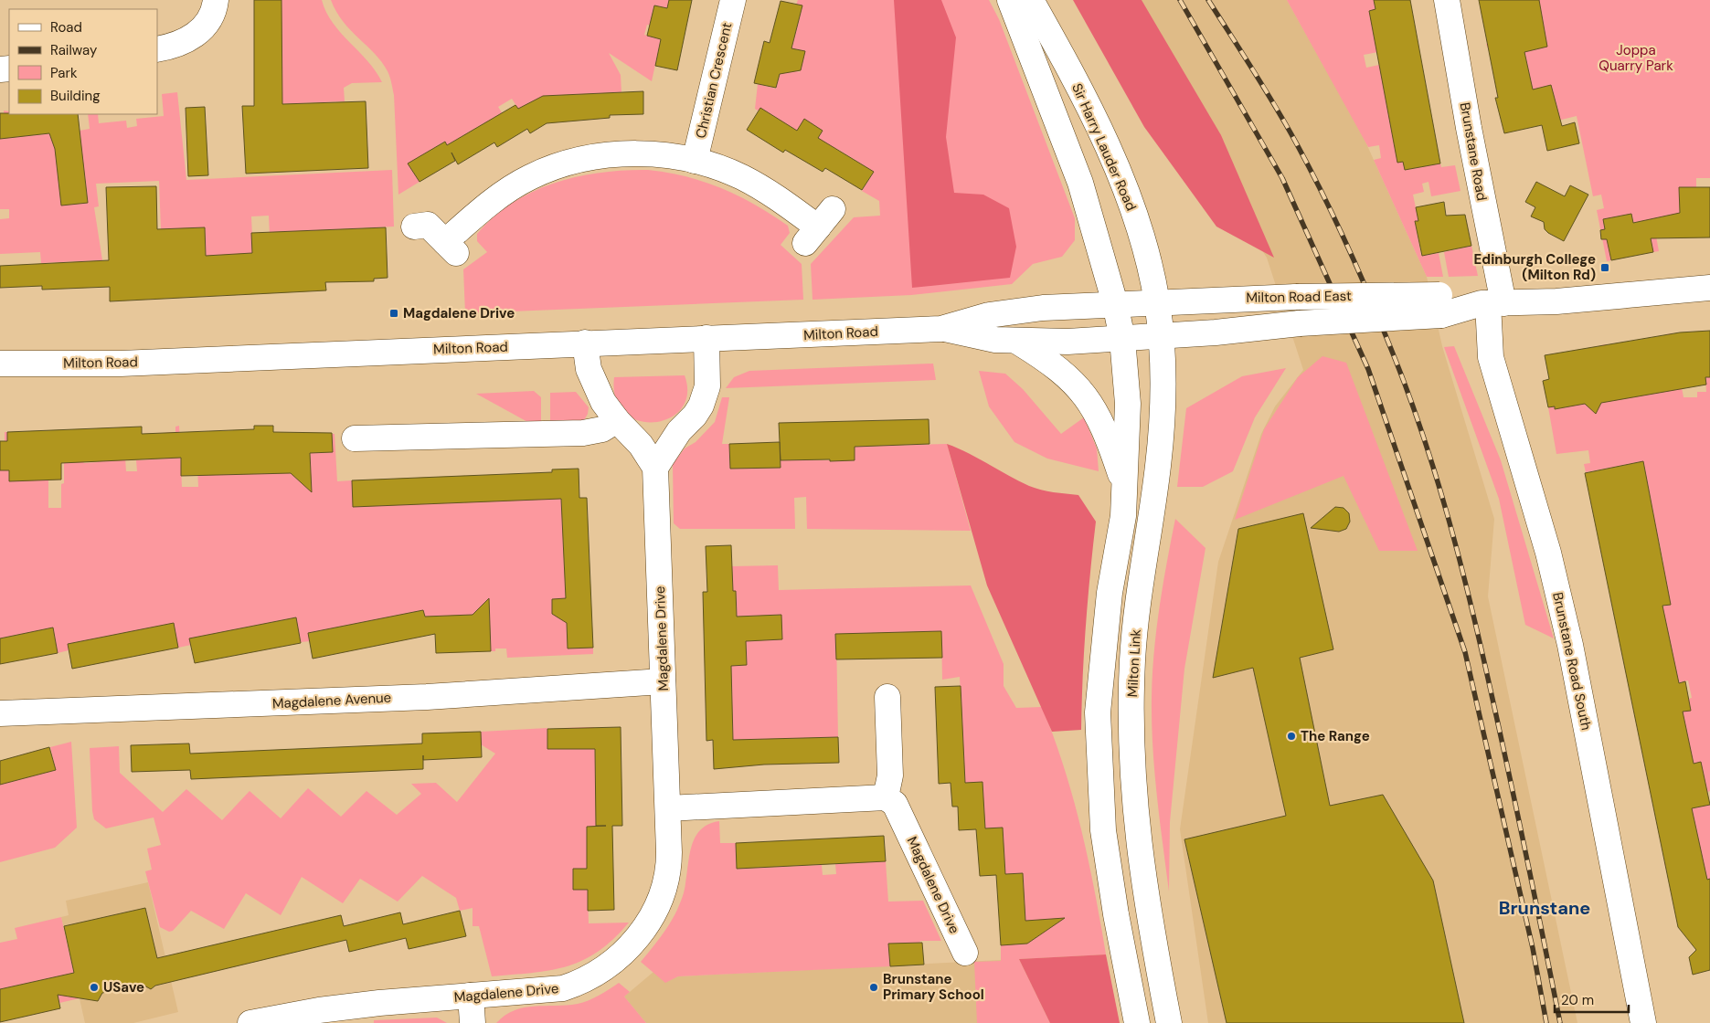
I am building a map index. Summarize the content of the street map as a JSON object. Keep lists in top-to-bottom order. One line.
{"streets":{"main road":["Christian Crescent","Sir Harry Lauder Road","Brunstane Road","Milton Road East","Milton Road","Magdalene Drive","Brunstane Road South","Milton Link","Magdalene Avenue"]},"crossings":[["Sir Harry Lauder Road","Milton Road East"],["Sir Harry Lauder Road","Milton Link"],["Brunstane Road","Milton Road East"],["Brunstane Road","Brunstane Road South"],["Milton Road East","Milton Road"],["Milton Road East","Brunstane Road South"],["Milton Road East","Milton Link"],["Milton Road","Milton Link"],["Magdalene Drive","Magdalene Avenue"]],"districts":["Brunstane"],"parks":["Joppa Quarry Park"],"places":{"transit":["Edinburgh College (Milton Rd)","Magdalene Drive"],"other":["The Range","USave","Brunstane Primary School"]},"legend":["Road","Railway","Park","Building"],"scale_bar":"20 m"}
